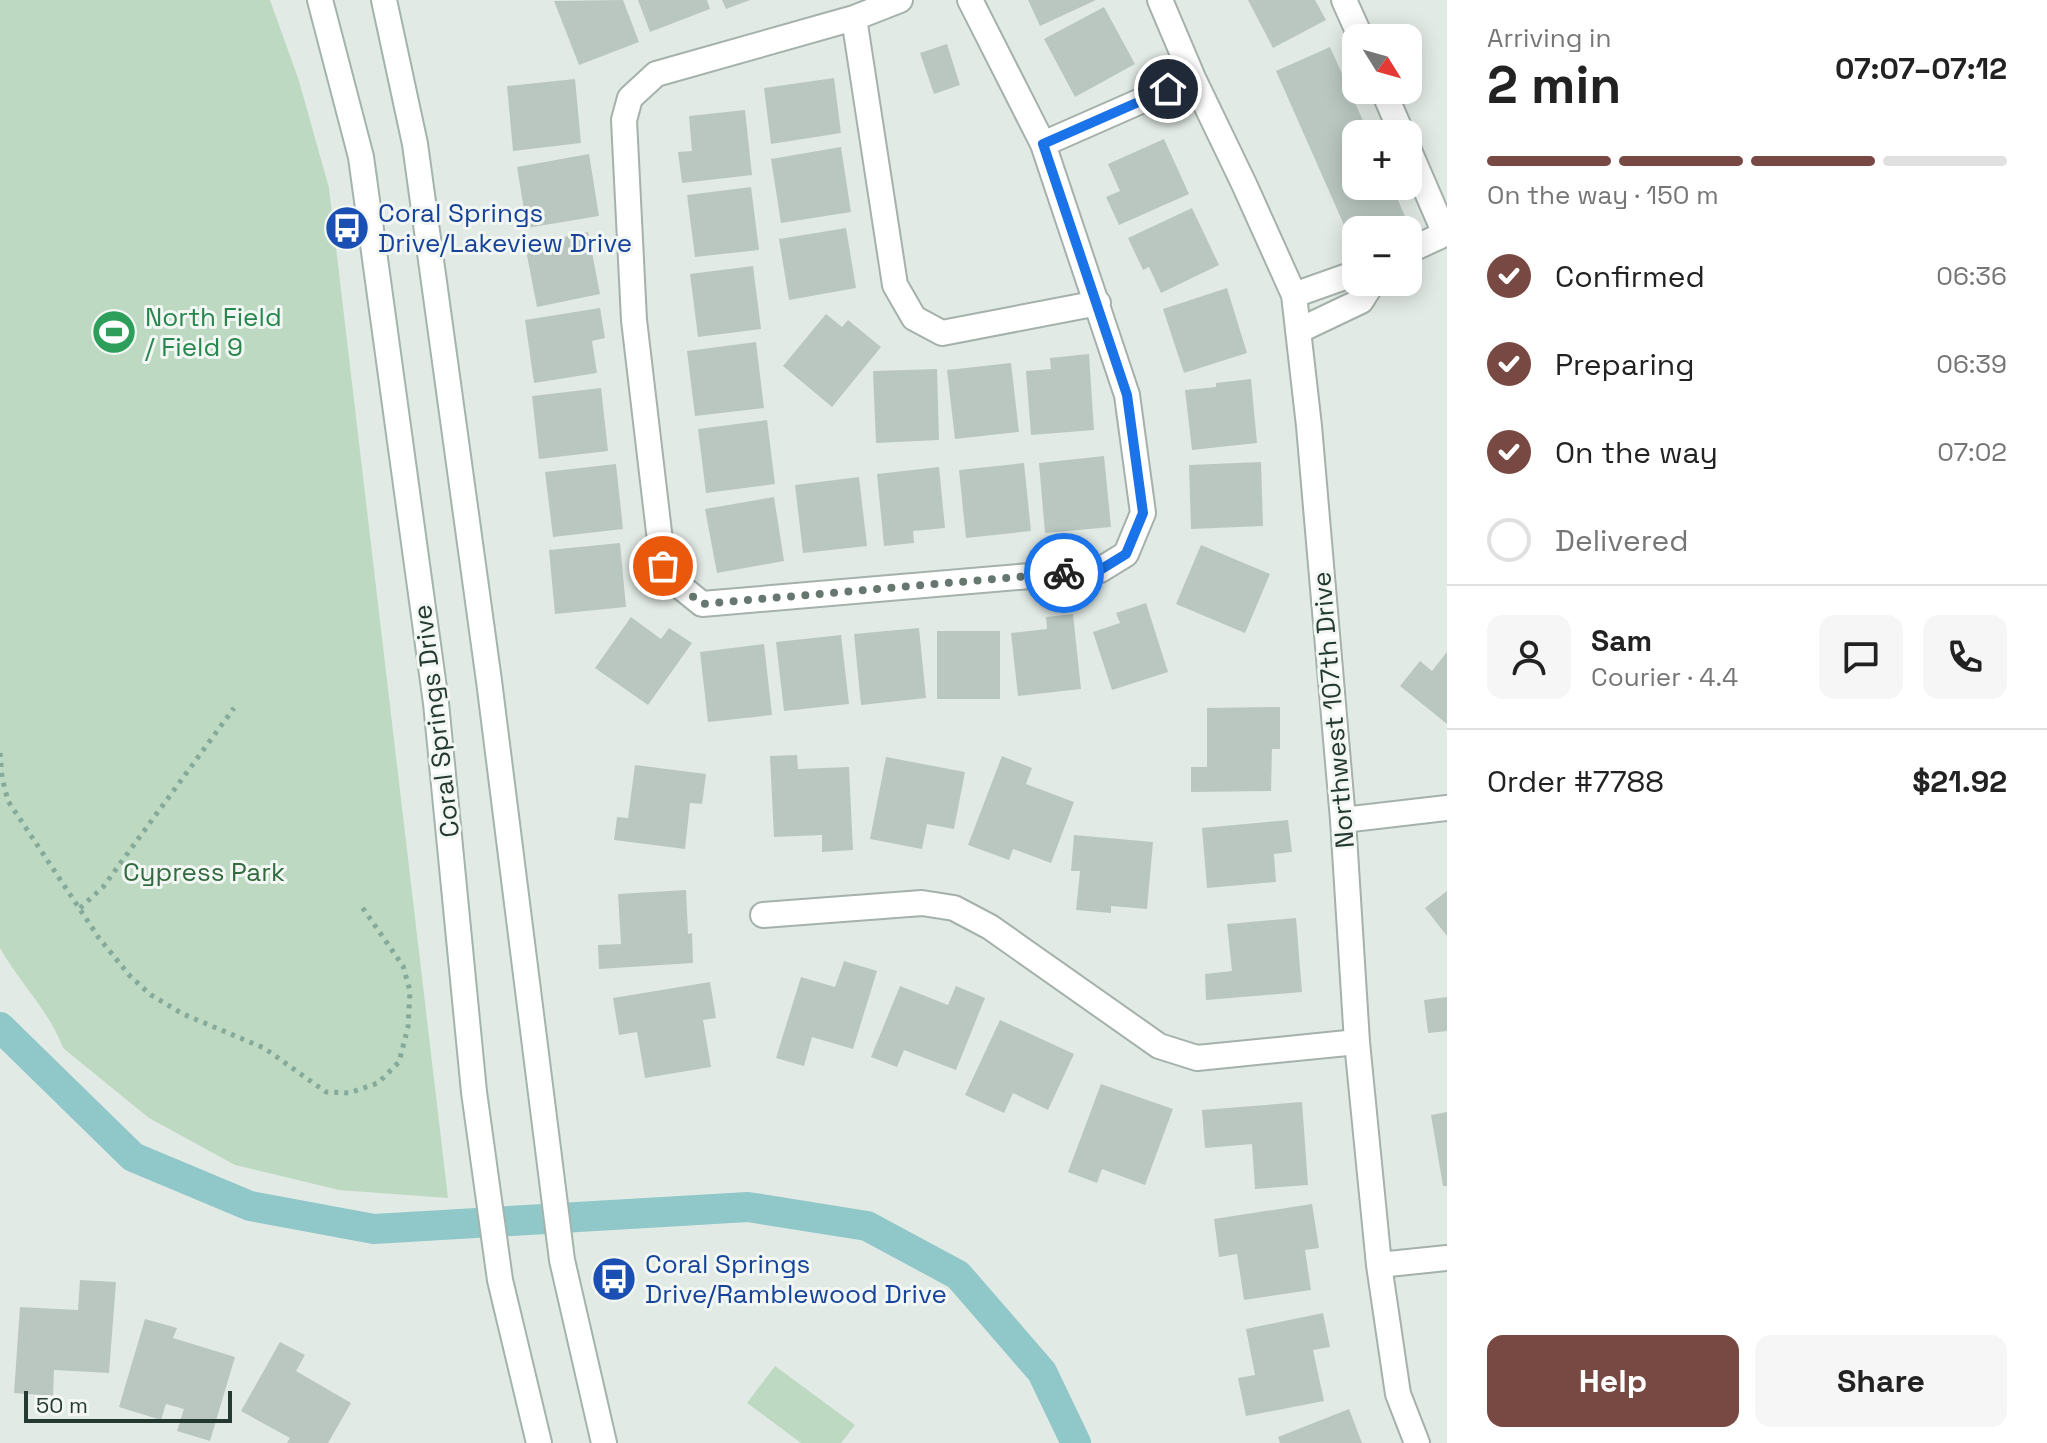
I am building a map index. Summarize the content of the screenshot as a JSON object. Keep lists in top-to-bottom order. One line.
{"streets":{"street":["Northwest 107th Drive","Coral Springs Drive"]},"parks":["Cypress Park"],"places":{"bus stop":["Coral Springs Drive/Lakeview Drive","Coral Springs Drive/Ramblewood Drive"],"sports":["North Field / Field 9"]},"scale_bar":"50 m","north":"bottom right","page":{"heading":["2 min","Arriving in","07:07–07:12"],"panel":["Sam","Courier · 4.4","Order #7788","$21.92"],"map_buttons":["+","−"],"bar":"On the way · 150 m","list":[["Confirmed","06:36"],["Preparing","06:39"],["On the way","07:02"],"Delivered"],"buttons":["Help","Share"],"scale":"50 m"}}
